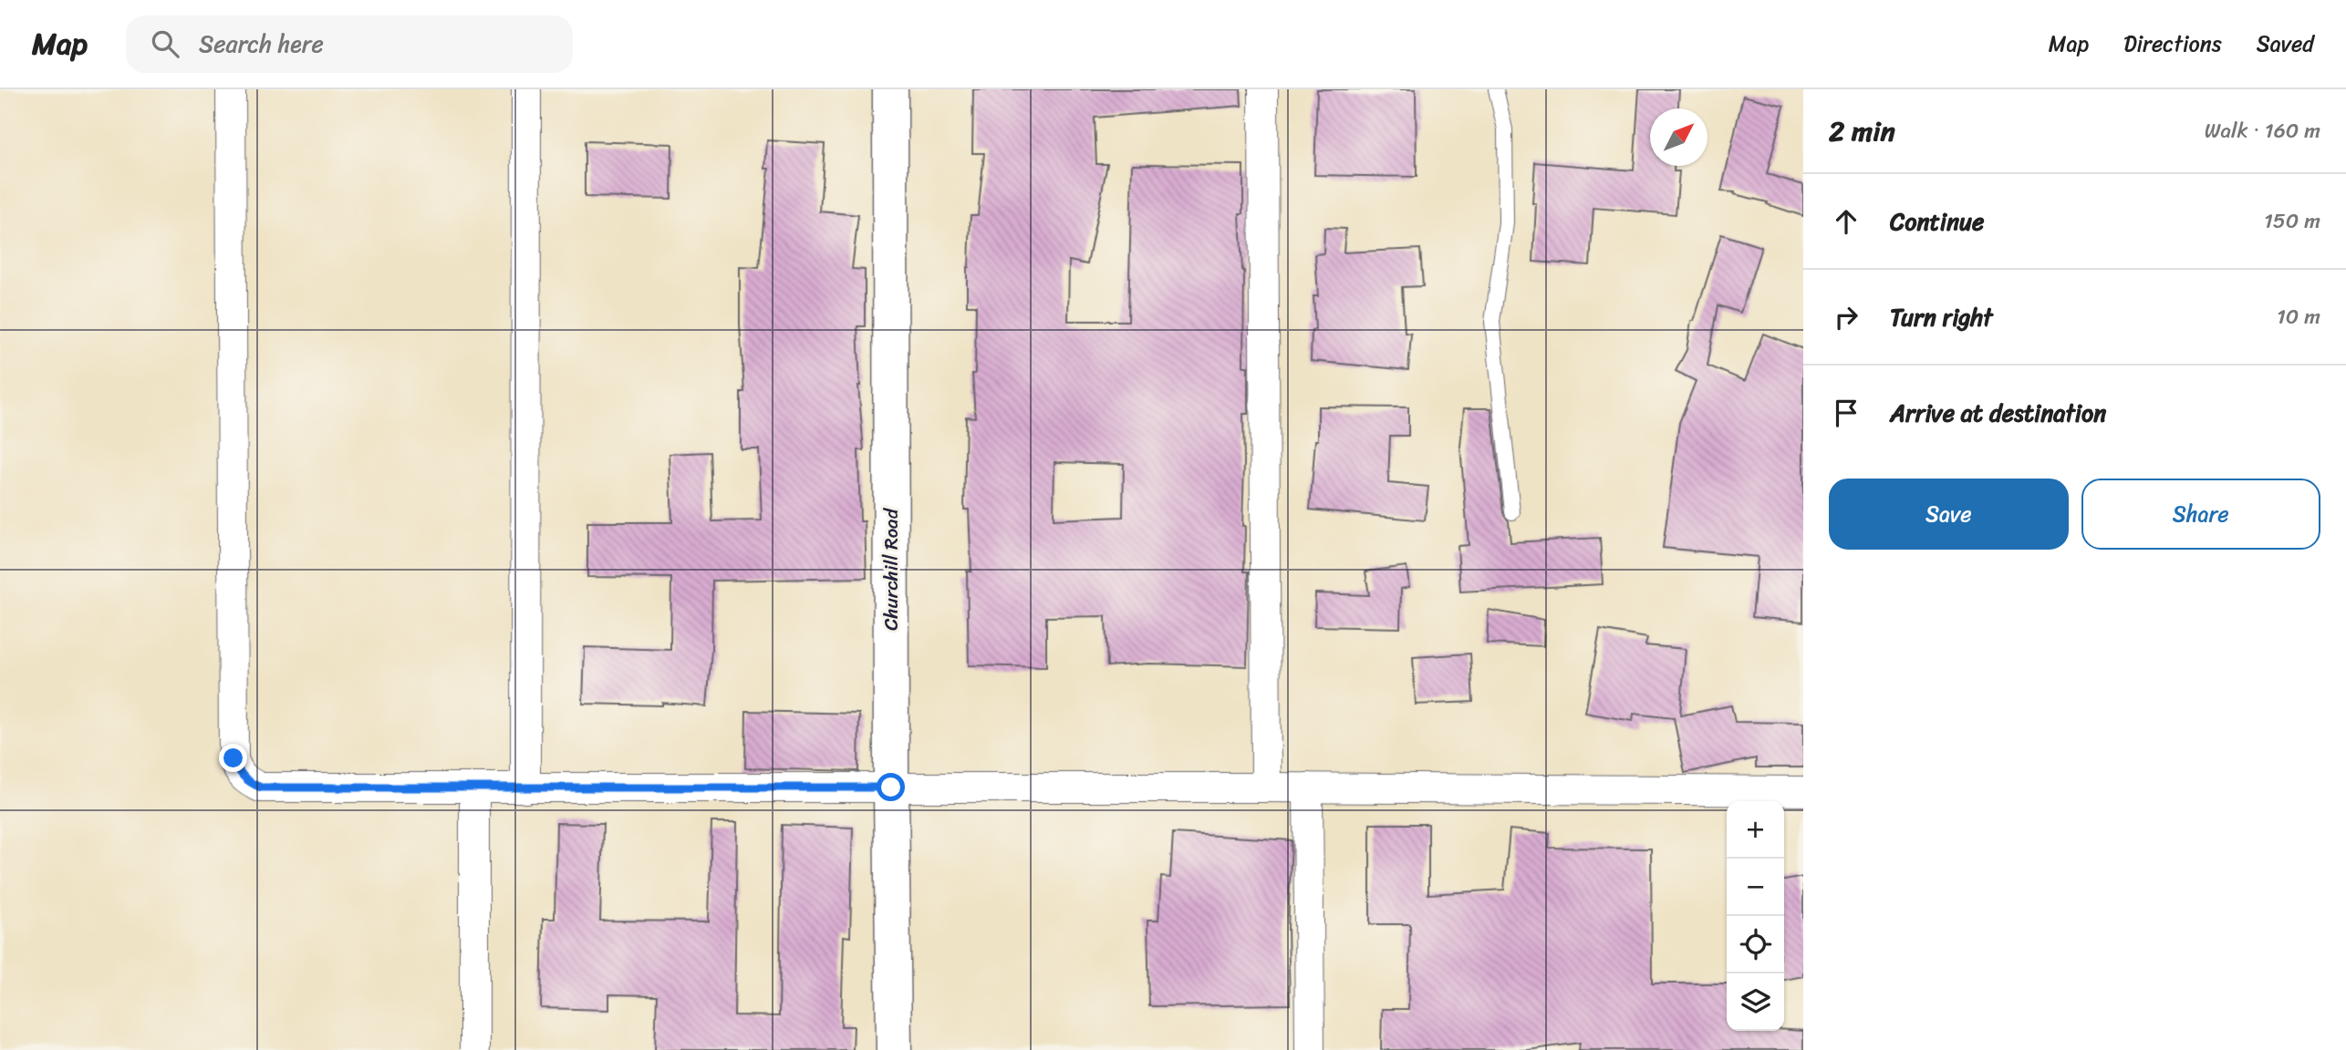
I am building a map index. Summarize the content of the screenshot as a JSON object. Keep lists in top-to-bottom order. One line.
{"streets":{"street":["Churchill Road"]},"north":"top right","page":{"header":"Map","search":"Search here","nav":["Map","Directions","Saved"],"heading":["2 min","Walk · 160 m"],"list":[["Continue","150 m"],["Turn right","10 m"],"Arrive at destination"],"buttons":["Save","Share"],"map_buttons":["+","−"]}}
